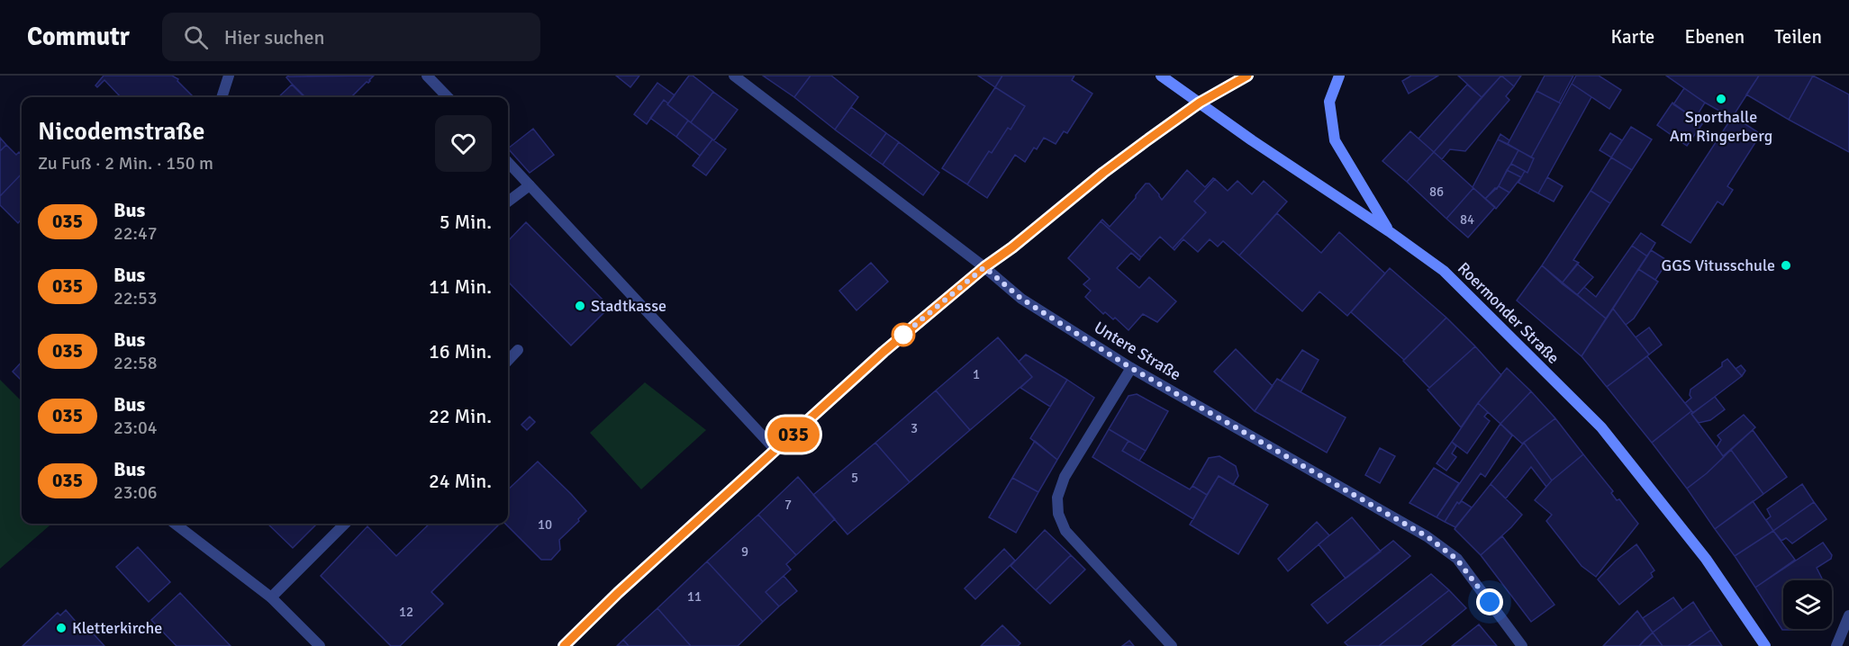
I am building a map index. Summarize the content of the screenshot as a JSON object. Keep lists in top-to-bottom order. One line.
{"streets":{"street":["Roermonder Straße","Untere Straße"]},"places":["Sporthalle Am Ringerberg","GGS Vitusschule","Stadtkasse","Kletterkirche"],"lines":["bus line 035"],"house_numbers":["86","84","1","3","5","7","10","9","11","12"],"page":{"header":"Commutr","search":"Hier suchen","nav":["Karte","Ebenen","Teilen"],"on_map":"035","heading":["Nicodemstraße","Zu Fuß · 2 Min. · 150 m"],"list":[{"mark":"035","name":"Bus","note":"22:47","value":"5 Min."},{"mark":"035","name":"Bus","note":"22:53","value":"11 Min."},{"mark":"035","name":"Bus","note":"22:58","value":"16 Min."},{"mark":"035","name":"Bus","note":"23:04","value":"22 Min."},{"mark":"035","name":"Bus","note":"23:06","value":"24 Min."}]}}
